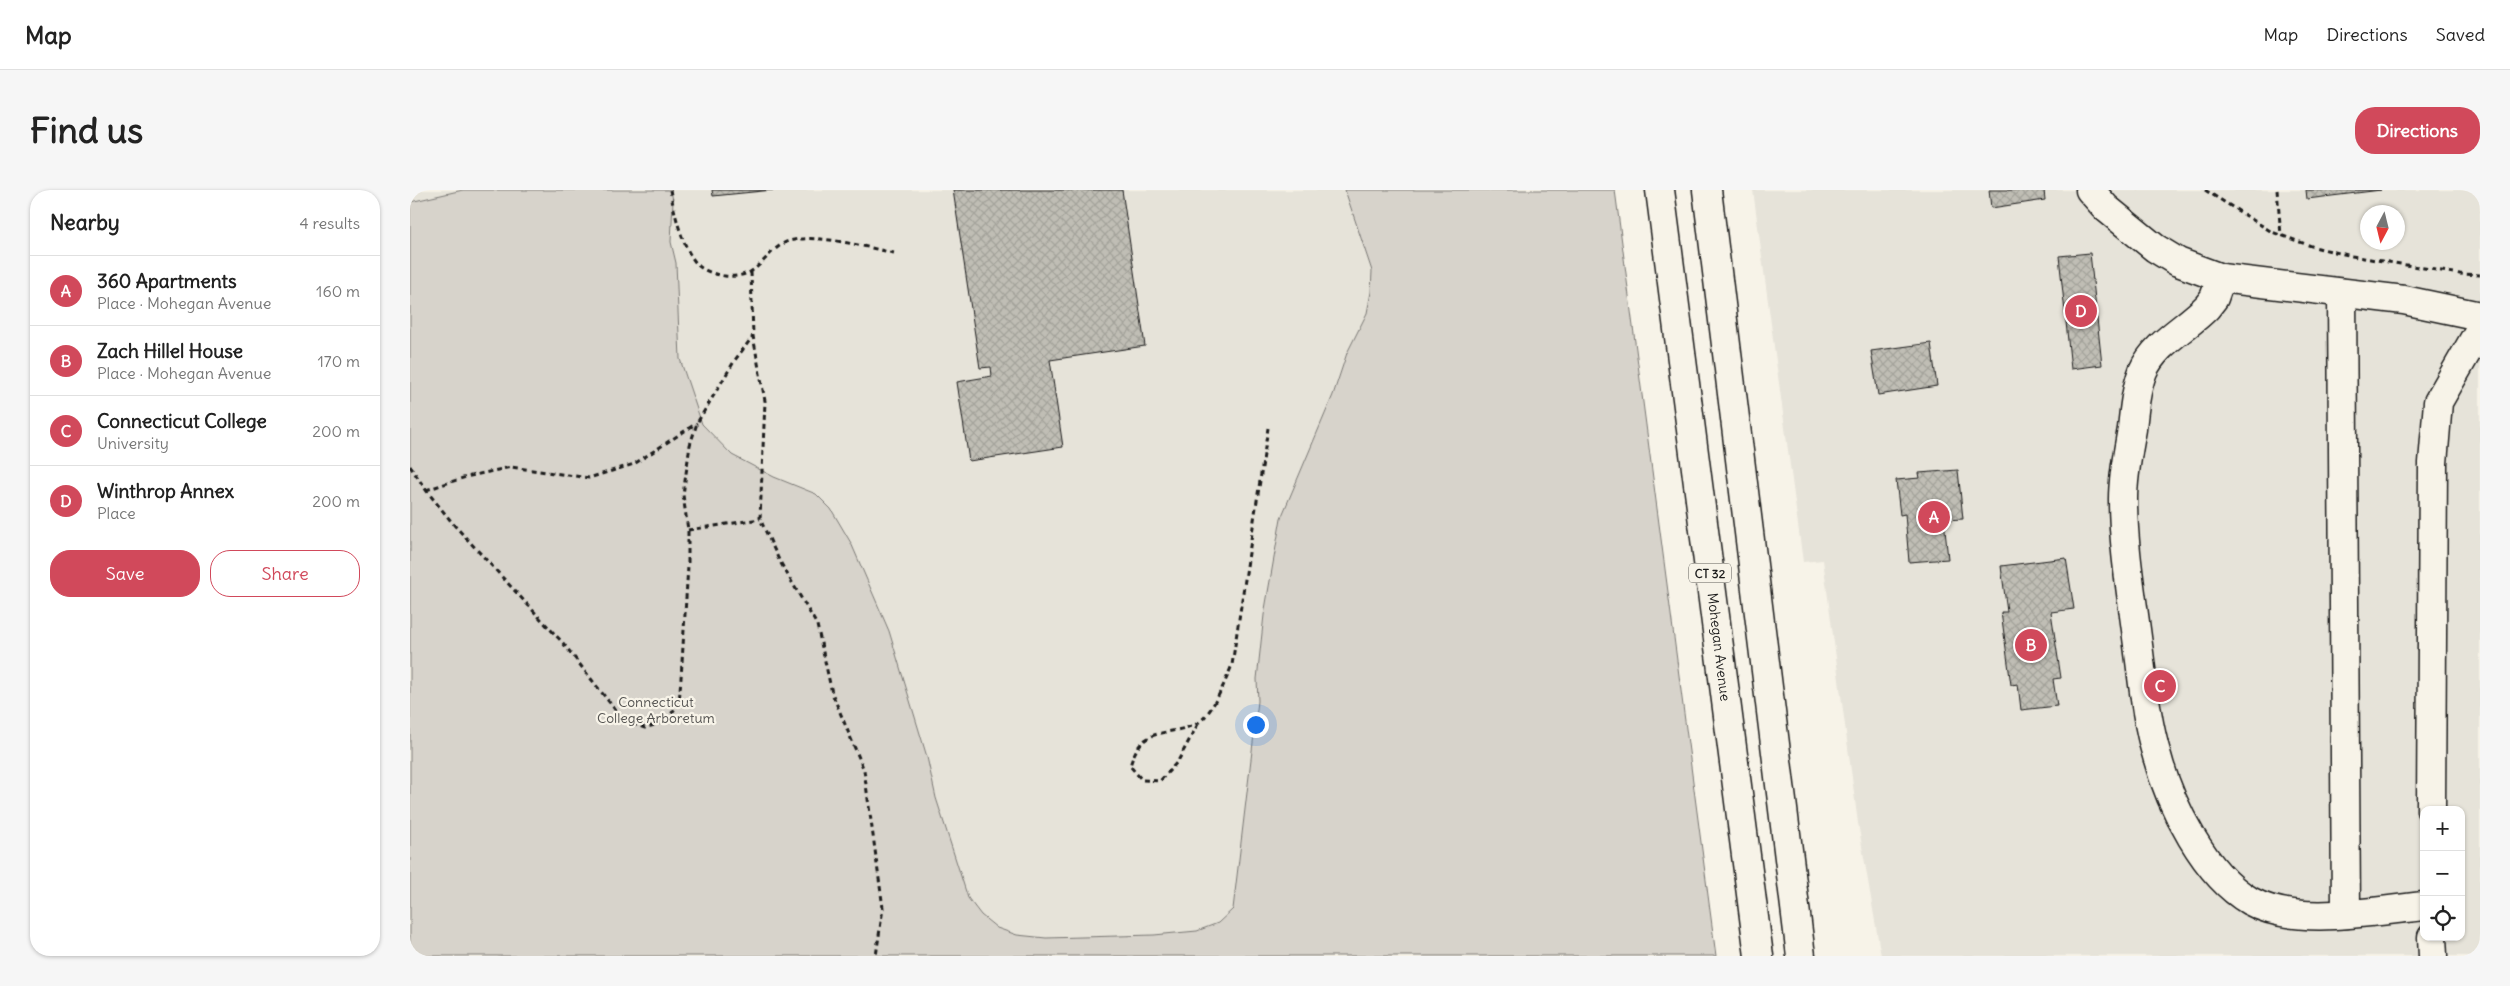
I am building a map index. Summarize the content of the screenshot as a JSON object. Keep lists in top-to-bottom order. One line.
{"streets":{"main road":["CT 32","Mohegan Avenue"]},"parks":["Connecticut College Arboretum"],"north":"bottom","page":{"header":"Map","nav":["Map","Directions","Saved"],"buttons":["Directions",["Save","Share"]],"title":"Find us","heading":["Nearby","4 results"],"list":[{"mark":"A","name":"360 Apartments","note":"Place · Mohegan Avenue","value":"160 m"},{"mark":"B","name":"Zach Hillel House","note":"Place · Mohegan Avenue","value":"170 m"},{"mark":"C","name":"Connecticut College","note":"University","value":"200 m"},{"mark":"D","name":"Winthrop Annex","note":"Place","value":"200 m"}],"pins":["D","A","B","C"],"map_buttons":["+","−"]}}
